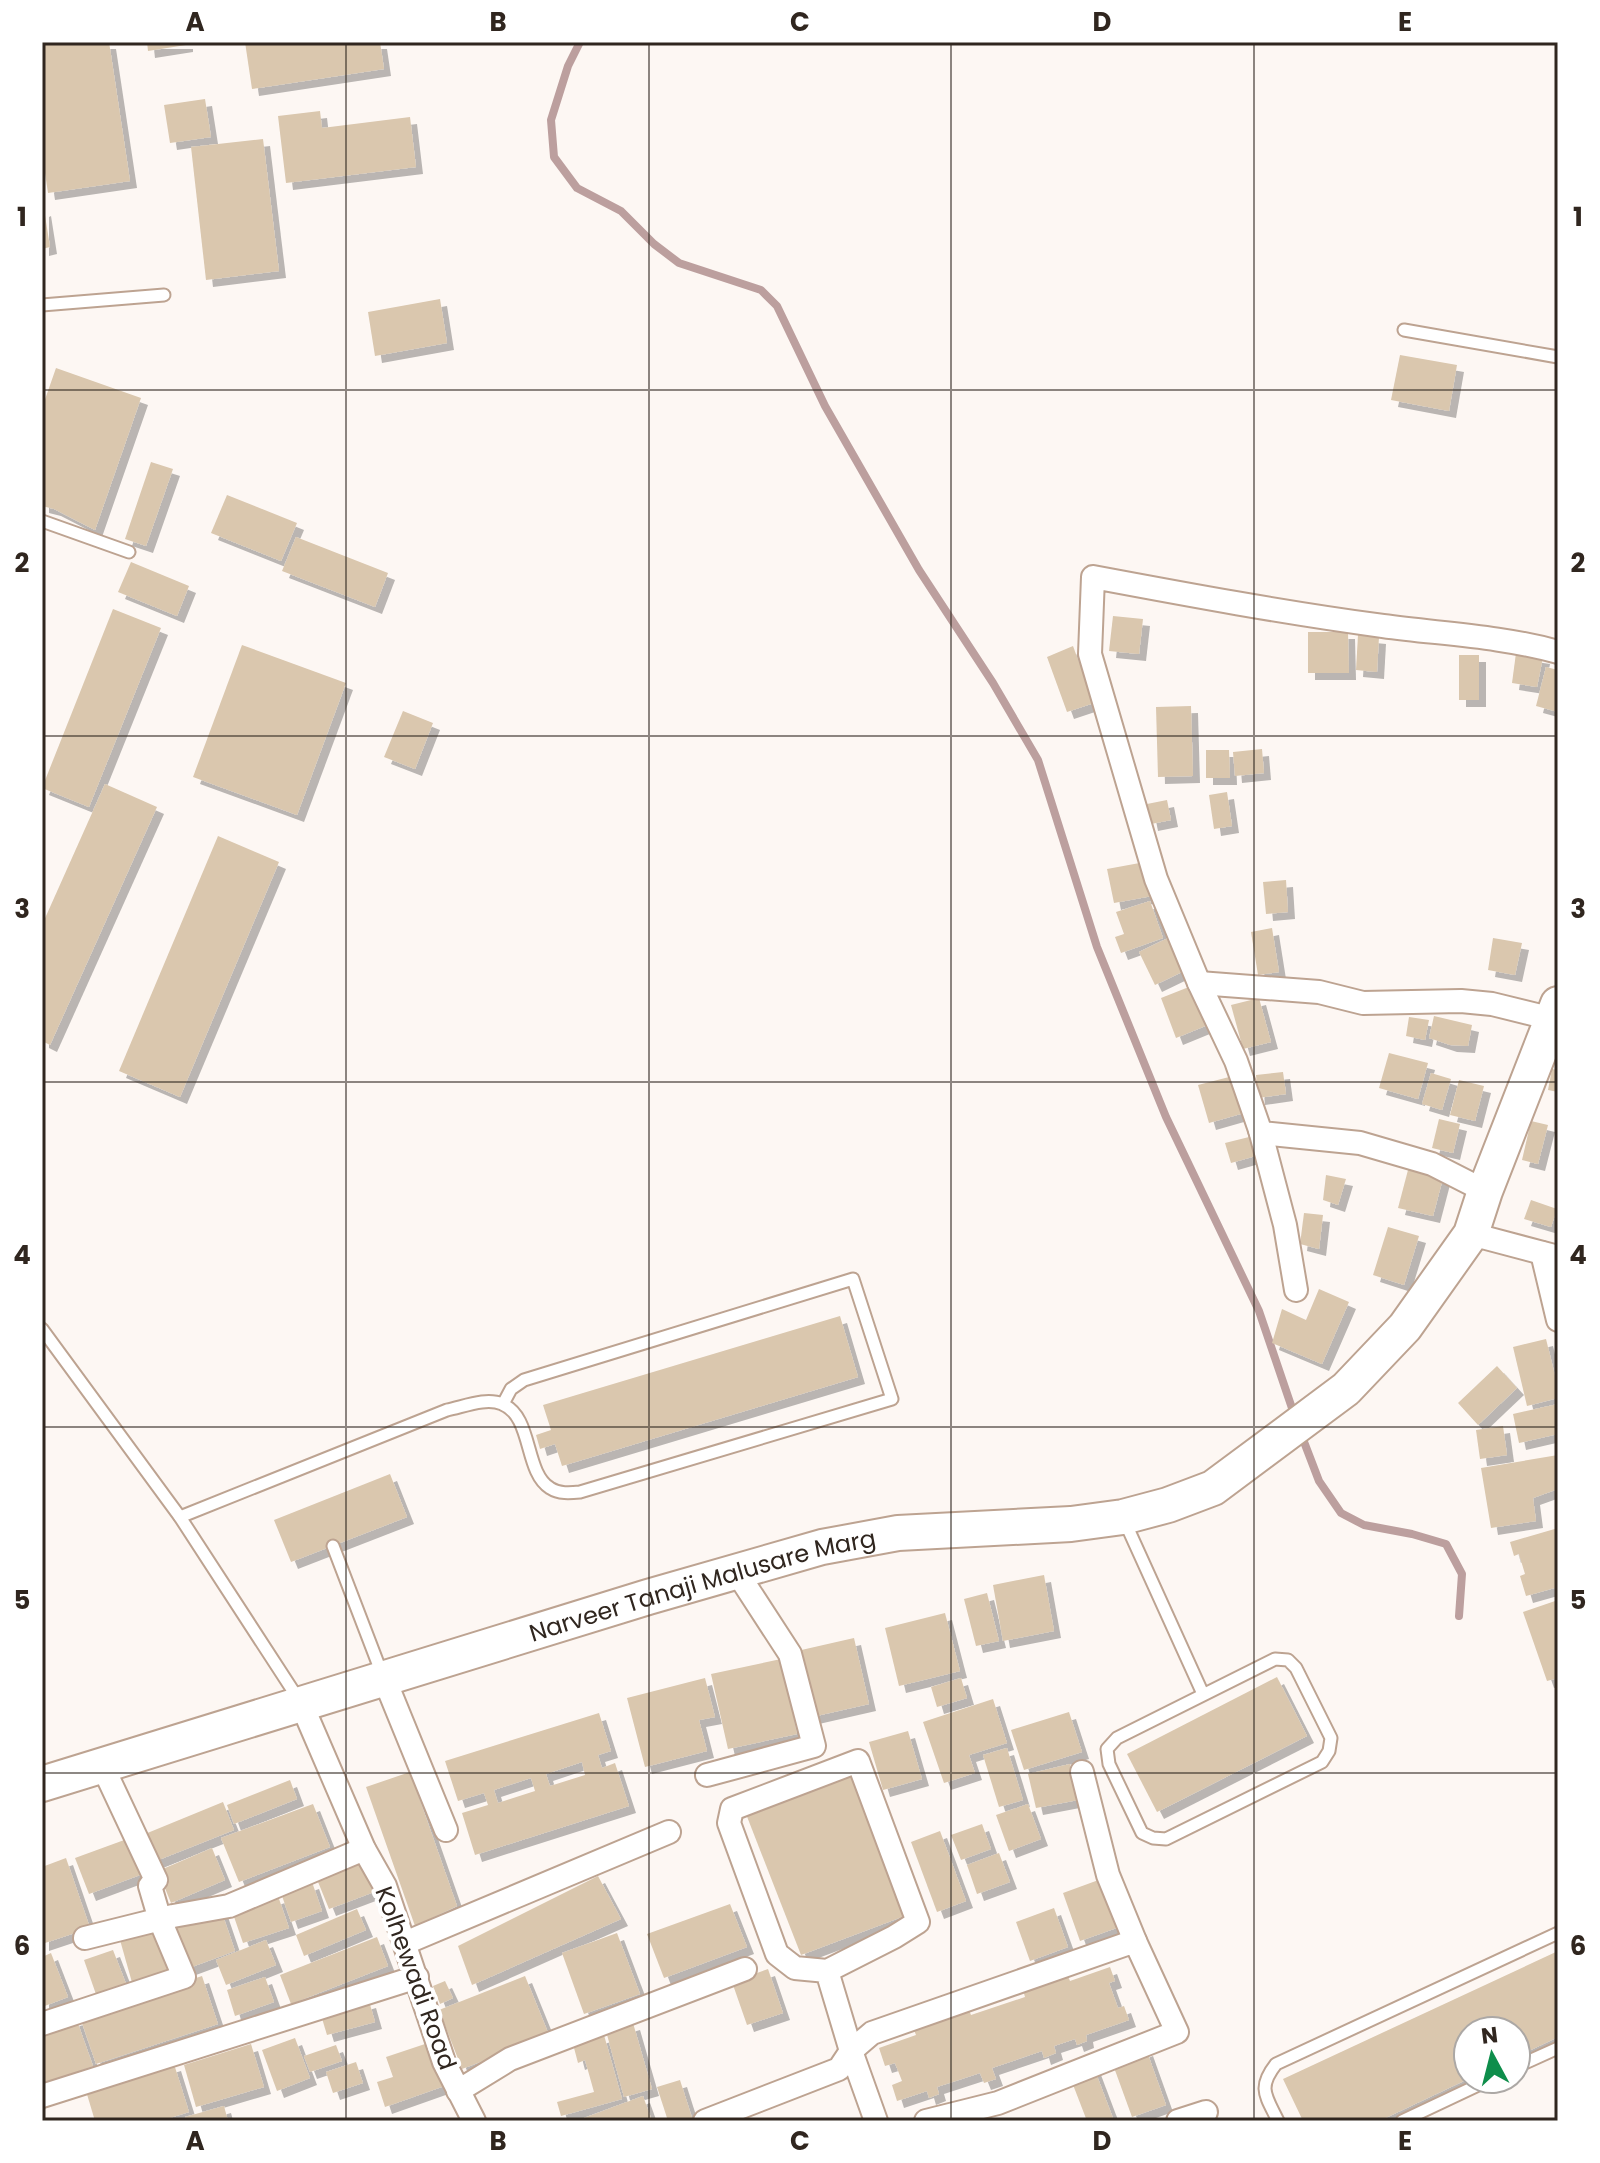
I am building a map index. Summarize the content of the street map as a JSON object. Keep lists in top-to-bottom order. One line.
{"streets":{"main road":["Narveer Tanaji Malusare Marg"],"street":["Kolhewadi Road"]},"crossings":[["Narveer Tanaji Malusare Marg","Kolhewadi Road"]],"north":"top","grid":{"columns":["A","B","C","D","E"],"rows":["1","2","3","4","5","6"]}}
